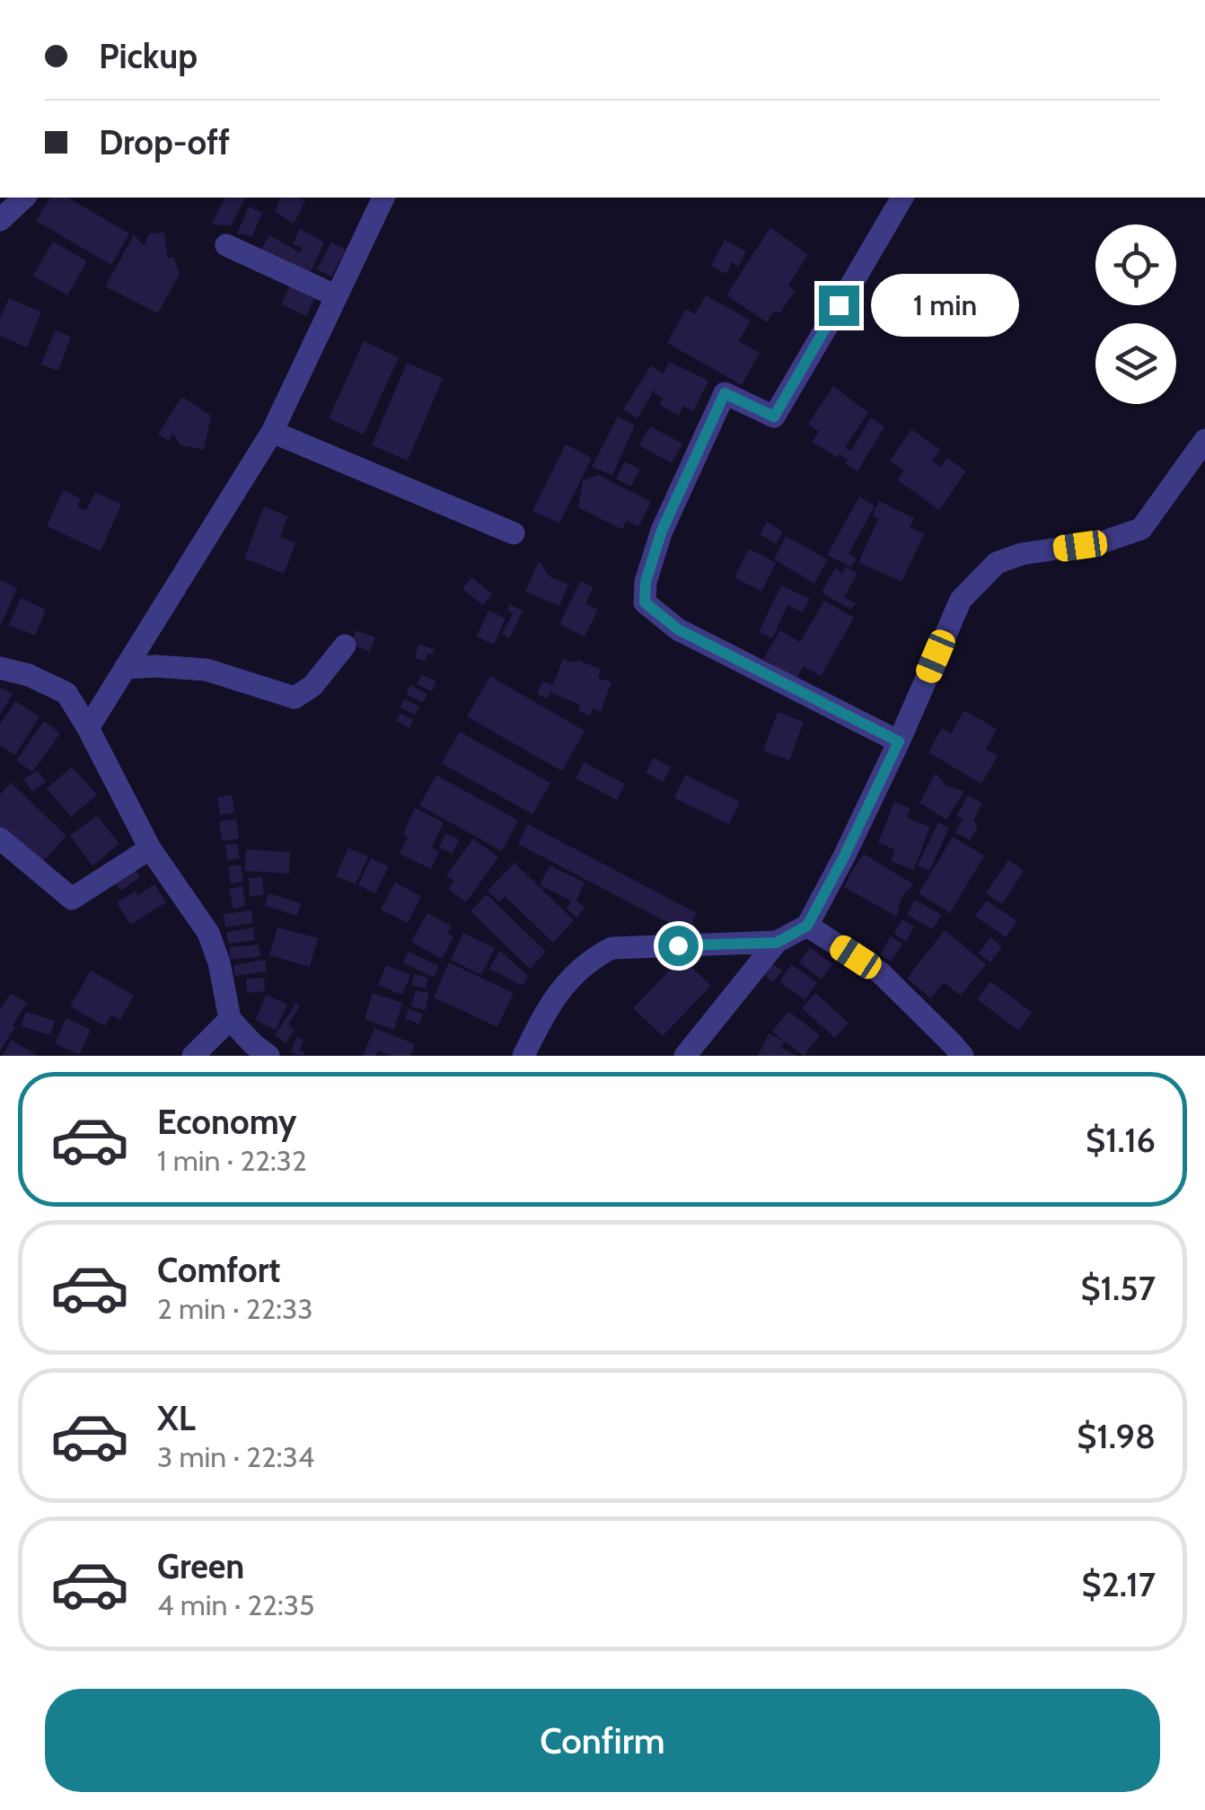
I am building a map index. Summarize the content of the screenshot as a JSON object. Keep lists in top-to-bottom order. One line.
{"page":{"banner":["Pickup","Drop-off"],"bubble":"1 min","list":[{"name":"Economy","note":"1 min · 22:32","value":"$1.16"},{"name":"Comfort","note":"2 min · 22:33","value":"$1.57"},{"name":"XL","note":"3 min · 22:34","value":"$1.98"},{"name":"Green","note":"4 min · 22:35","value":"$2.17"}],"buttons":"Confirm"}}
